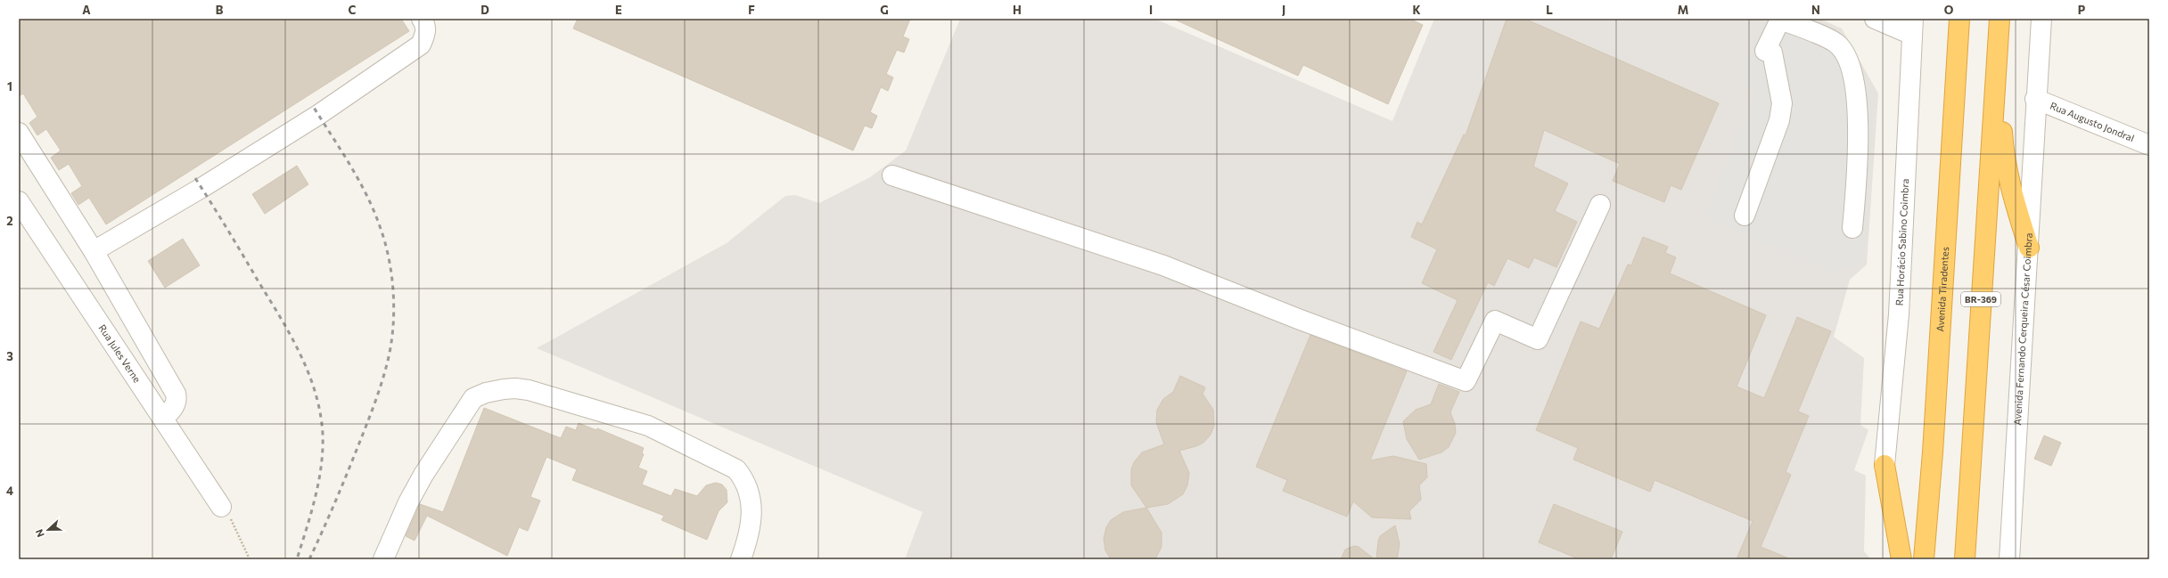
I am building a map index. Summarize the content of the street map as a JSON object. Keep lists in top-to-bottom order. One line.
{"streets":{"highway":["Avenida Tiradentes","BR-369"],"street":["Rua Augusto Jondral","Rua Horácio Sabino Coimbra","Avenida Fernando Cerqueira César Coimbra","Rua Jules Verne"]},"crossings":[["Rua Augusto Jondral","Avenida Fernando Cerqueira César Coimbra"]],"north":"left","grid":{"columns":["A","B","C","D","E","F","G","H","I","J","K","L","M","N","O","P"],"rows":["1","2","3","4"]}}
